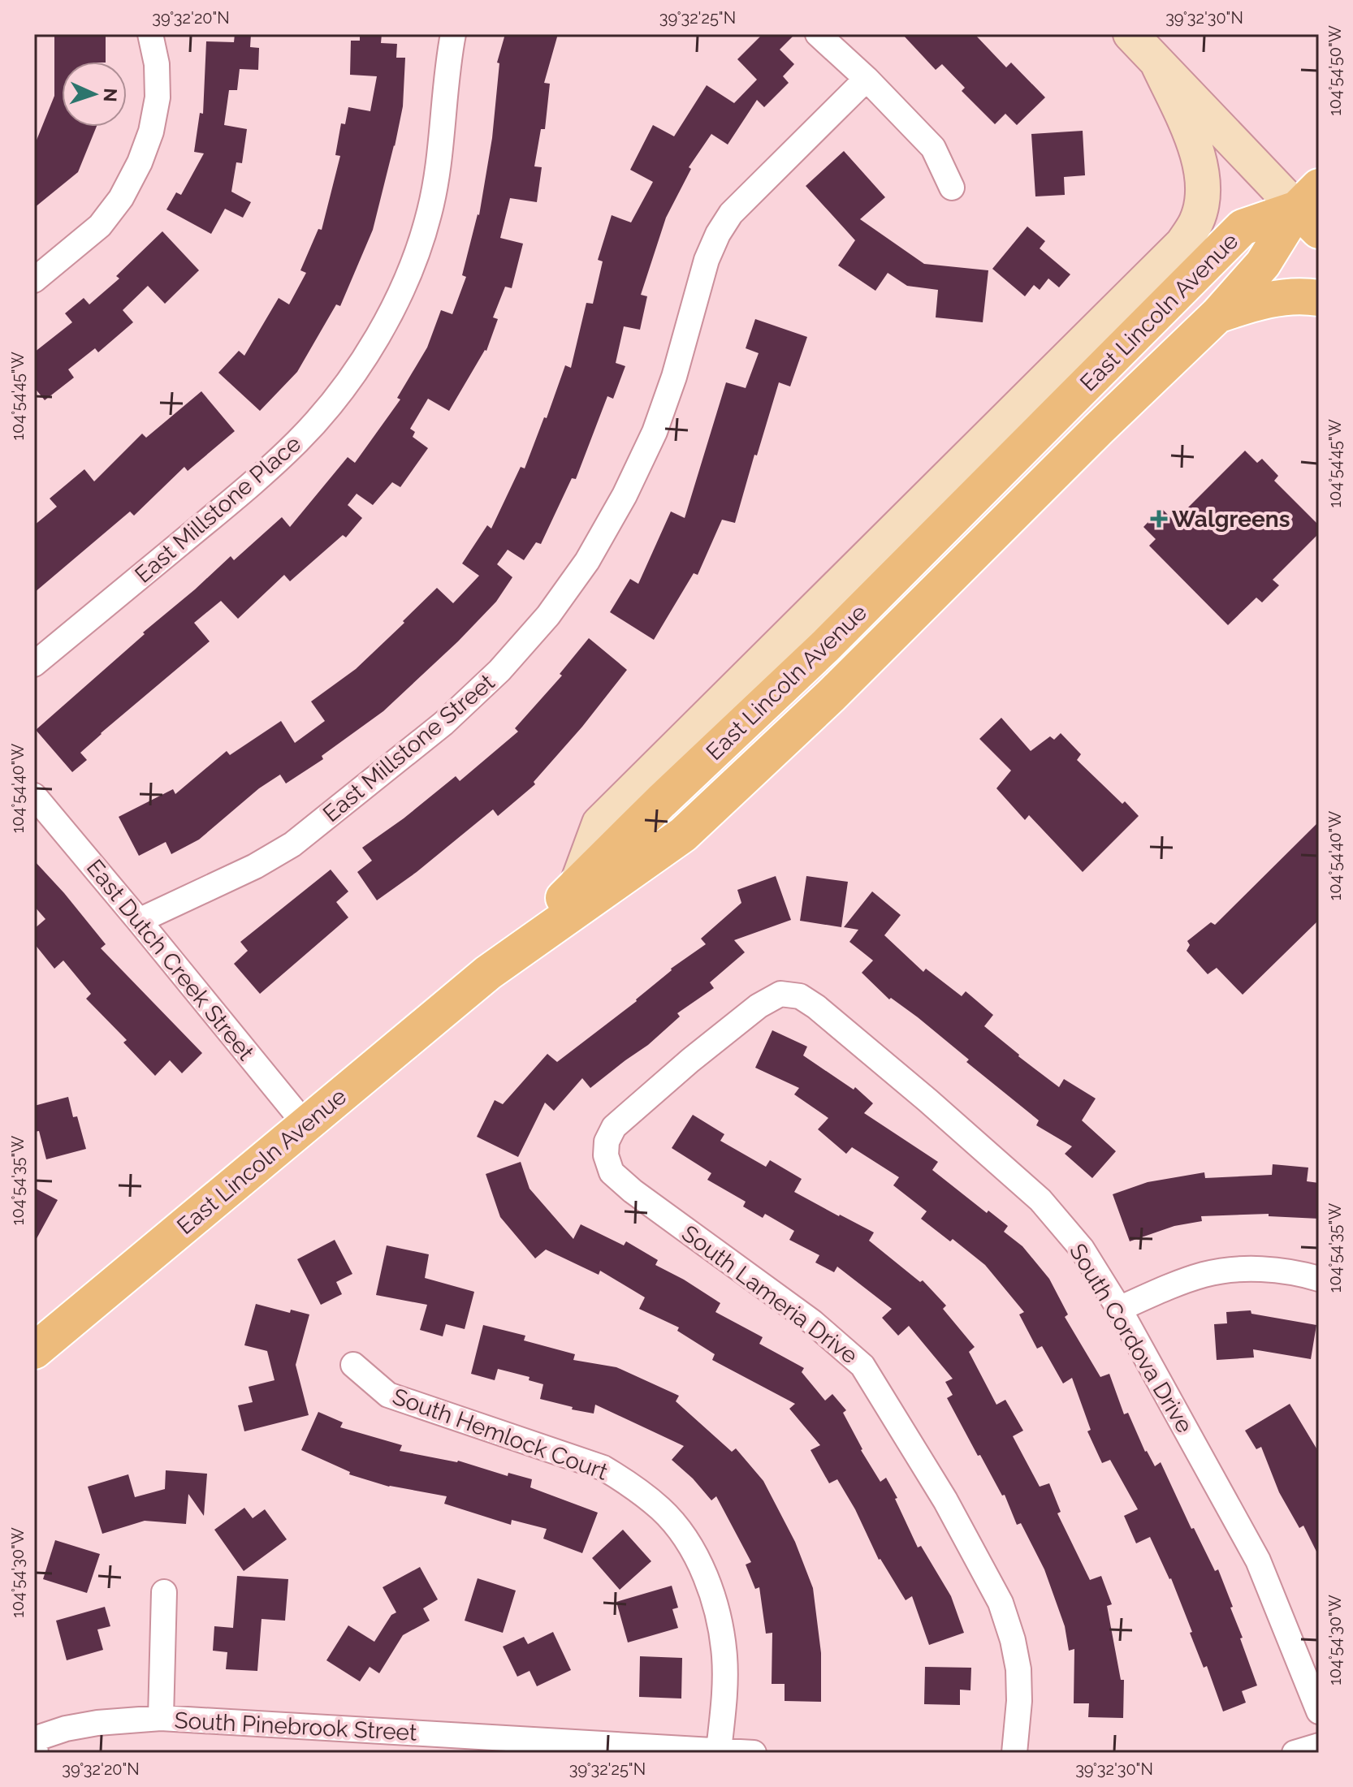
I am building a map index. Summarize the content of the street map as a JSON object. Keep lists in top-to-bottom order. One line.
{"streets":{"main road":["East Lincoln Avenue"],"street":["East Millstone Place","East Millstone Street","East Dutch Creek Street","South Lameria Drive","South Cordova Drive","South Hemlock Court","South Pinebrook Street"]},"crossings":[["East Lincoln Avenue","East Dutch Creek Street"],["East Millstone Street","East Dutch Creek Street"],["South Lameria Drive","South Cordova Drive"],["South Hemlock Court","South Pinebrook Street"]],"places":{"health":["Walgreens"]},"north":"right","coordinates":["39°32'20\"N","39°32'25\"N","39°32'30\"N","104°54'50\"W","104°54'45\"W","104°54'40\"W","104°54'35\"W","104°54'30\"W"]}
